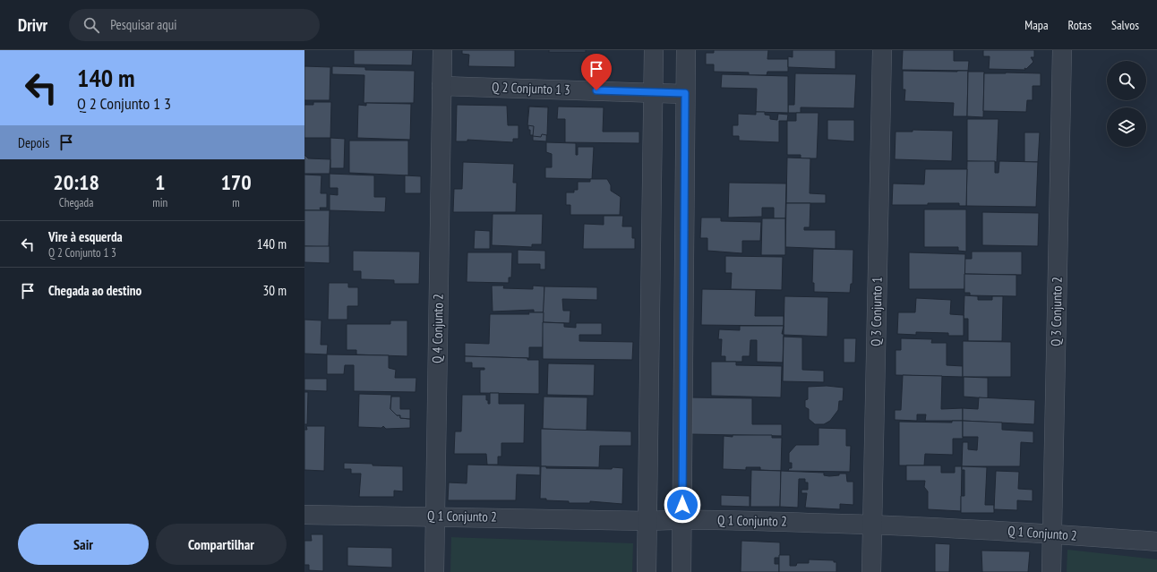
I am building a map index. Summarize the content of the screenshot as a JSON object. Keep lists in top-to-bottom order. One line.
{"streets":{"street":["Q 2 Conjunto 1 3","Q 3 Conjunto 1","Q 3 Conjunto 2","Q 4 Conjunto 2","Q 1 Conjunto 2"]},"crossings":[["Q 2 Conjunto 1 3","Q 4 Conjunto 2"],["Q 3 Conjunto 1","Q 1 Conjunto 2"],["Q 3 Conjunto 2","Q 1 Conjunto 2"],["Q 4 Conjunto 2","Q 1 Conjunto 2"]],"page":{"header":"Drivr","search":"Pesquisar aqui","nav":["Mapa","Rotas","Salvos"],"turn":["140 m","Q 2 Conjunto 1 3"],"then":"Depois","eta":["20:18","Chegada","1","min","170","m"],"list":[{"name":"Vire à esquerda","note":"Q 2 Conjunto 1 3","value":"140 m"},{"name":"Chegada ao destino","value":"30 m"}],"buttons":["Sair","Compartilhar"]}}
